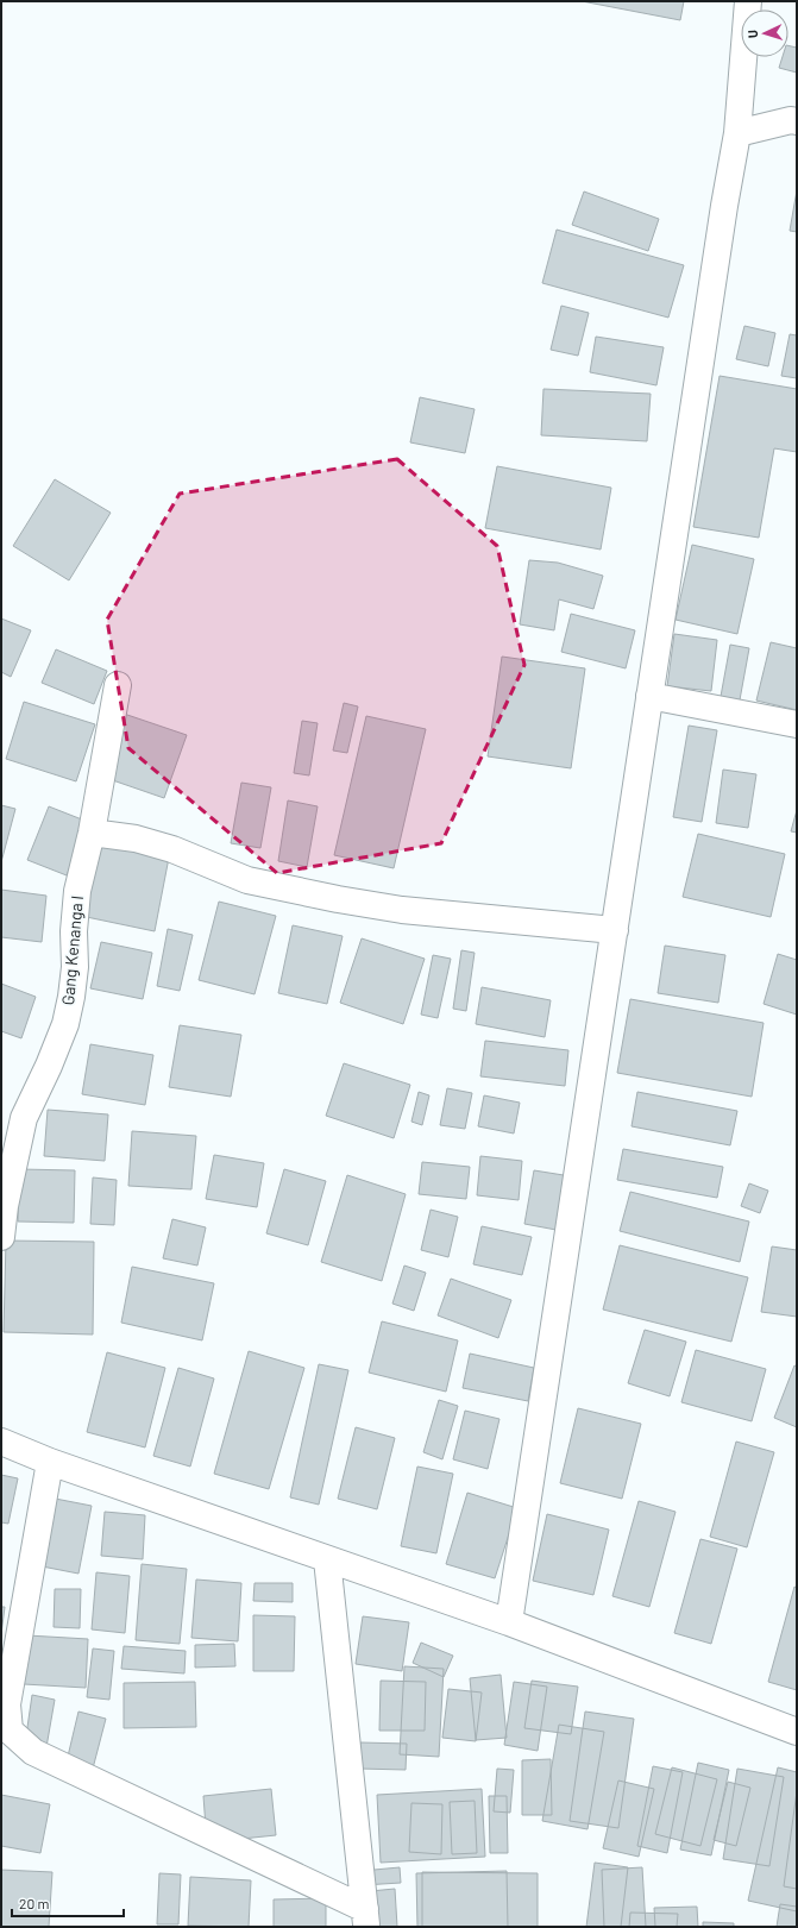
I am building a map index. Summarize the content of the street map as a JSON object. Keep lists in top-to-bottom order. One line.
{"streets":{"street":["Gang Kenanga I"]},"scale_bar":"20 m","north":"left"}
